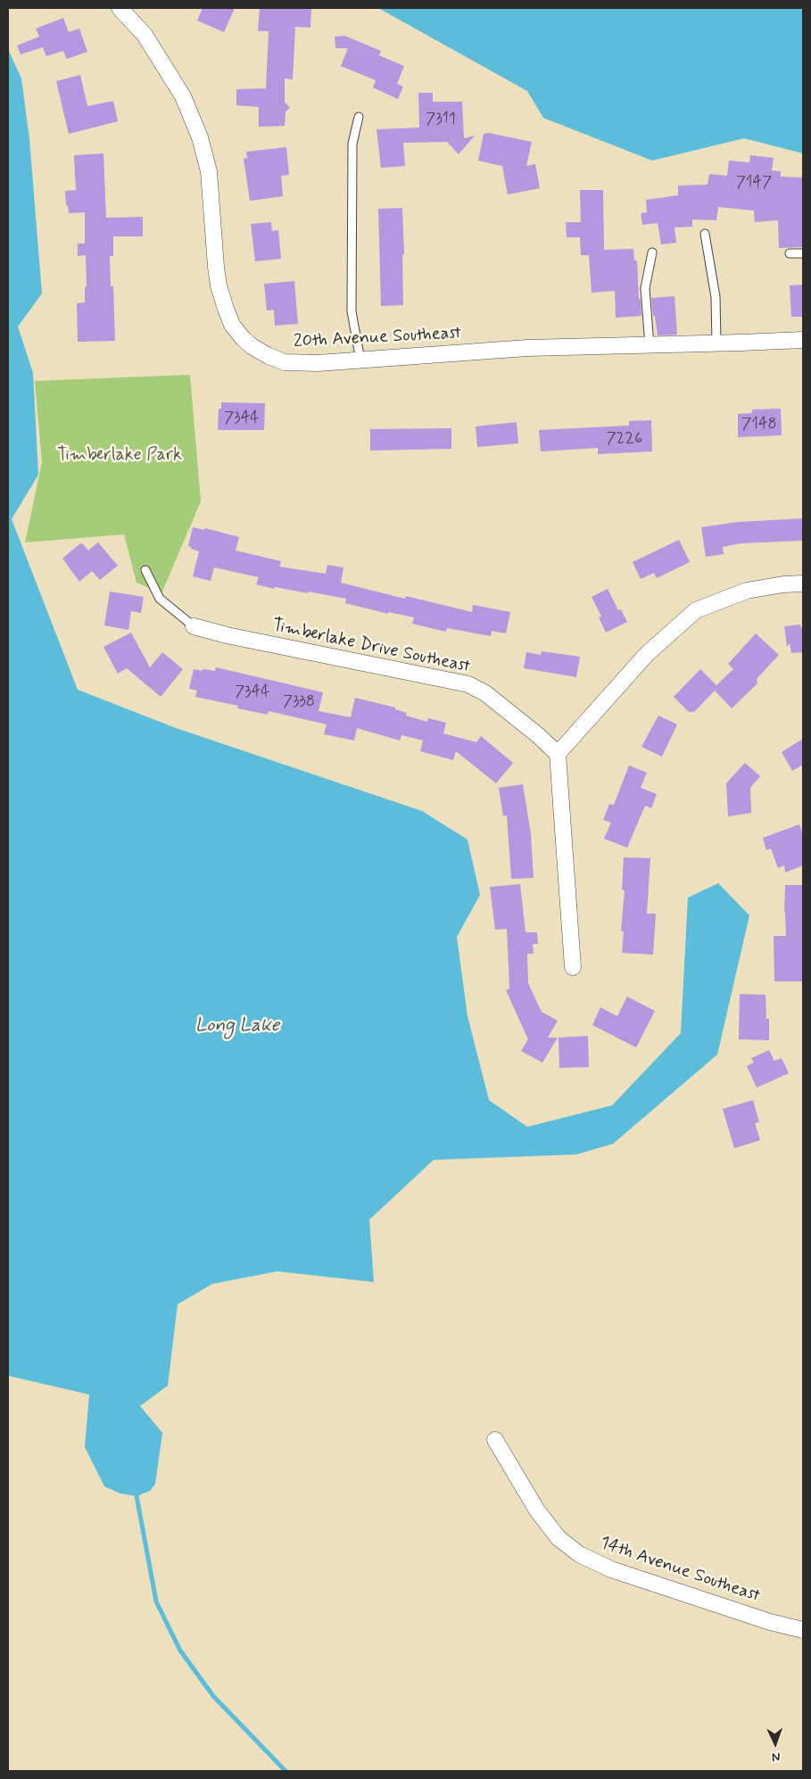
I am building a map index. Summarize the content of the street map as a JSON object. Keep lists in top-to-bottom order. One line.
{"streets":{"street":["20th Avenue Southeast","Timberlake Drive Southeast","14th Avenue Southeast"]},"water":["Long Lake"],"parks":["Timberlake Park"],"house_numbers":["7311","7147","7344","7148","7226","7344","7338"],"north":"bottom"}
